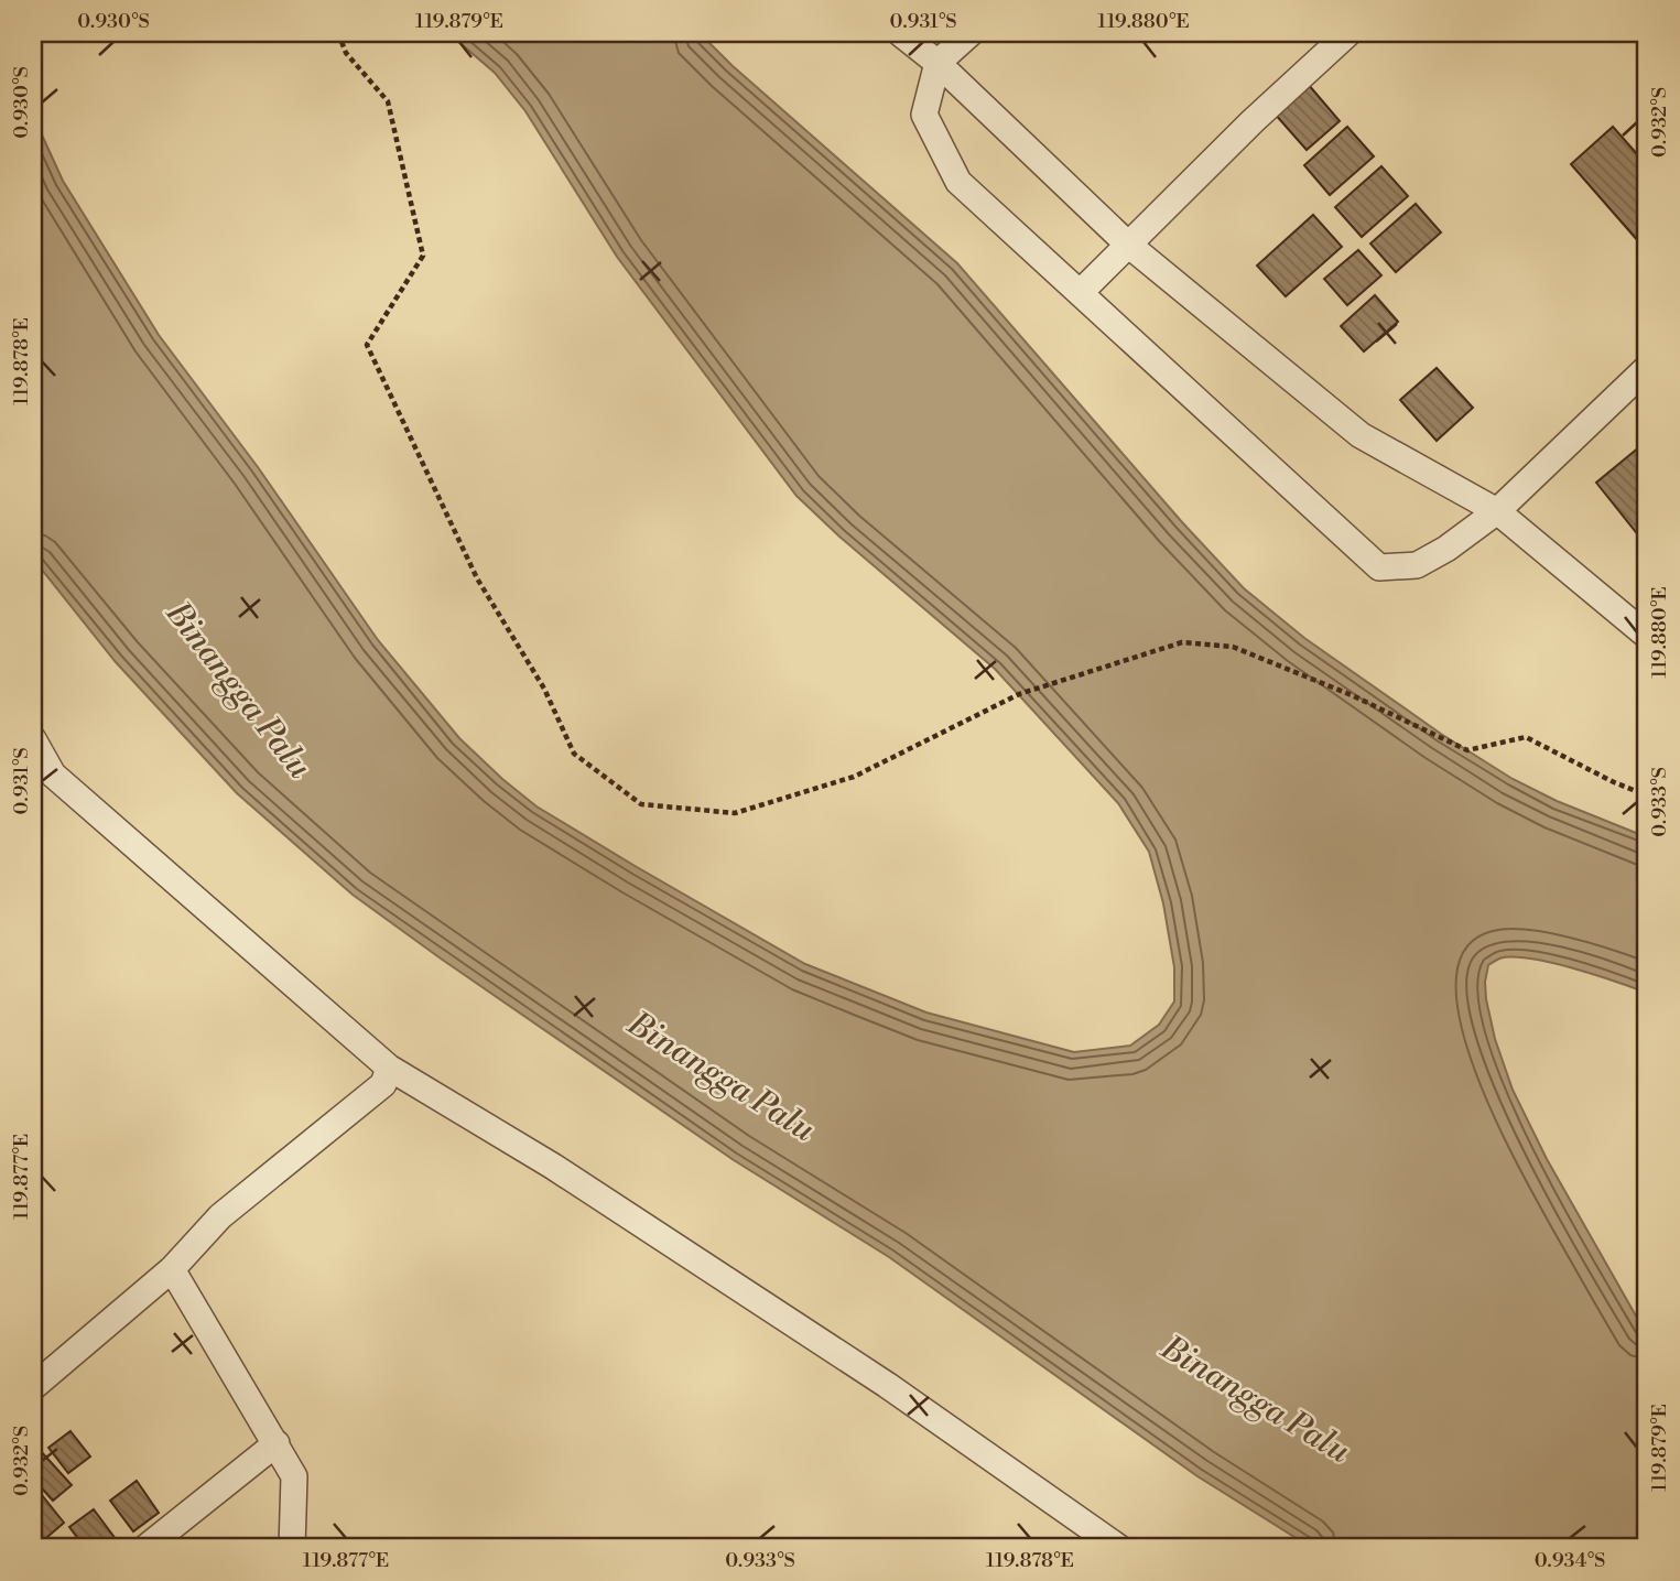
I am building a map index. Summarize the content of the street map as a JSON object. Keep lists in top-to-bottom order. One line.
{"water":["Binangga Palu"],"coordinates":["0.930°S","119.879°E","0.931°S","119.880°E","0.932°S","119.878°E","0.933°S","119.877°E","0.934°S"]}
